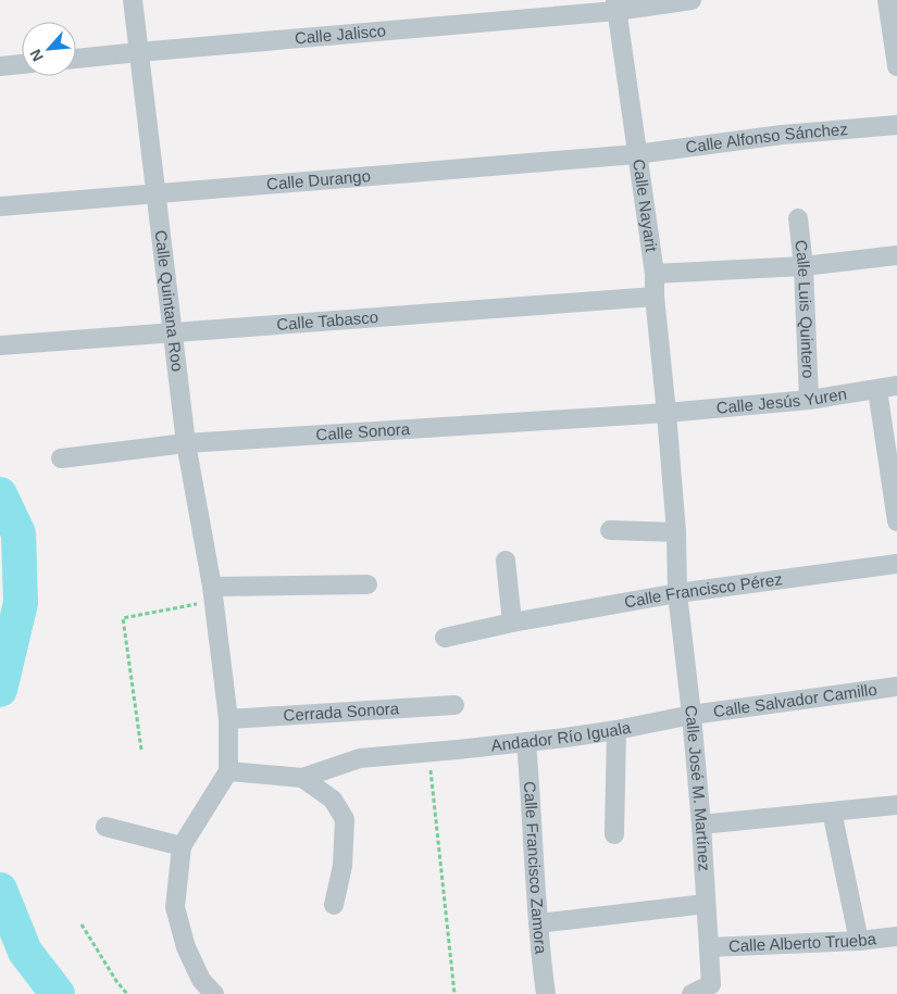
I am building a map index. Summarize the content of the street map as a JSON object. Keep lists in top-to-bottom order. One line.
{"streets":{"street":["Calle Jalisco","Calle Alfonso Sánchez","Calle Durango","Calle Nayarit","Calle Quintana Roo","Calle Luis Quintero","Calle Tabasco","Calle Jesús Yuren","Calle Sonora","Calle Francisco Pérez","Calle Salvador Camillo","Cerrada Sonora","Andador Río Iguala","Calle José M. Martínez","Calle Francisco Zamora","Calle Alberto Trueba"]},"crossings":[["Calle Jalisco","Calle Nayarit"],["Calle Jalisco","Calle Quintana Roo"],["Calle Alfonso Sánchez","Calle Durango"],["Calle Alfonso Sánchez","Calle Nayarit"],["Calle Durango","Calle Nayarit"],["Calle Durango","Calle Quintana Roo"],["Calle Nayarit","Calle Tabasco"],["Calle Nayarit","Calle Jesús Yuren"],["Calle Nayarit","Calle Sonora"],["Calle Nayarit","Calle José M. Martínez"],["Calle Quintana Roo","Calle Tabasco"],["Calle Quintana Roo","Calle Sonora"],["Calle Quintana Roo","Cerrada Sonora"],["Calle Quintana Roo","Andador Río Iguala"],["Calle Luis Quintero","Calle Jesús Yuren"],["Calle Jesús Yuren","Calle Sonora"],["Calle Francisco Pérez","Calle José M. Martínez"],["Calle Salvador Camillo","Andador Río Iguala"],["Calle Salvador Camillo","Calle José M. Martínez"],["Andador Río Iguala","Calle José M. Martínez"],["Andador Río Iguala","Calle Francisco Zamora"],["Calle José M. Martínez","Calle Alberto Trueba"]],"north":"bottom left"}
